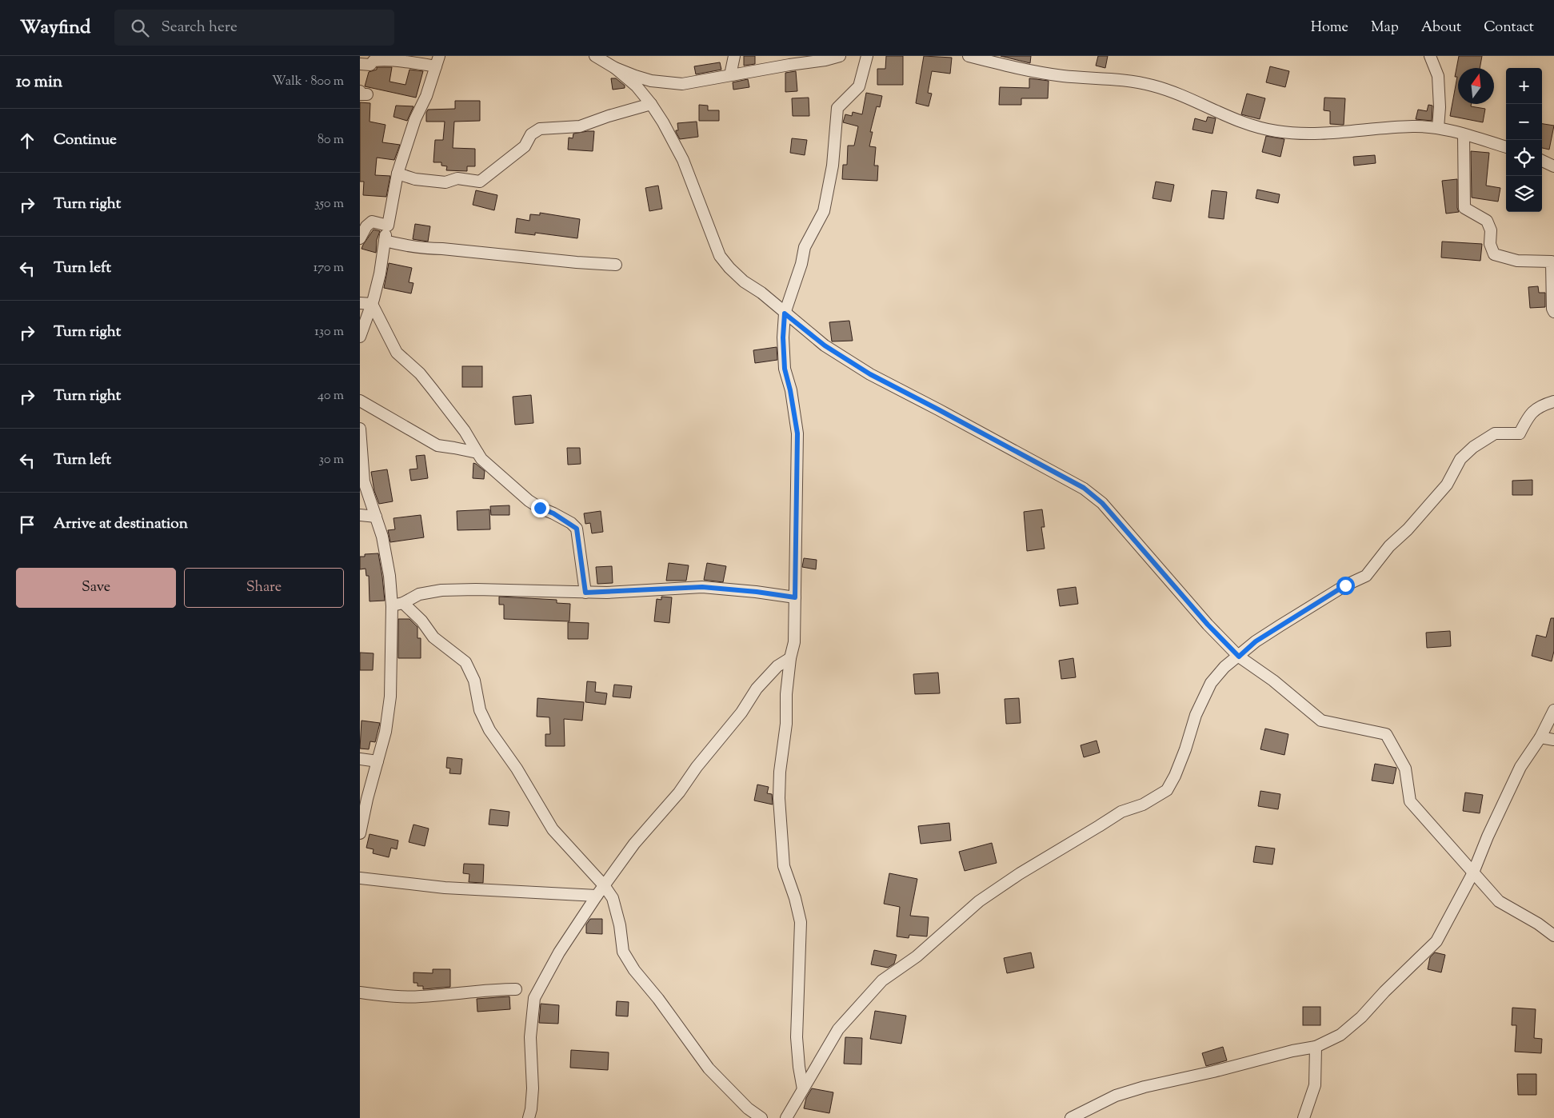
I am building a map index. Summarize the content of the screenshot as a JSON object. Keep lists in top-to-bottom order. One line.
{"north":"top","page":{"header":"Wayfind","search":"Search here","nav":["Home","Map","About","Contact"],"heading":["10 min","Walk · 800 m"],"map_buttons":["+","−"],"list":[["Continue","80 m"],["Turn right","350 m"],["Turn left","170 m"],["Turn right","130 m"],["Turn right","40 m"],["Turn left","30 m"],"Arrive at destination"],"buttons":["Save","Share"]}}
